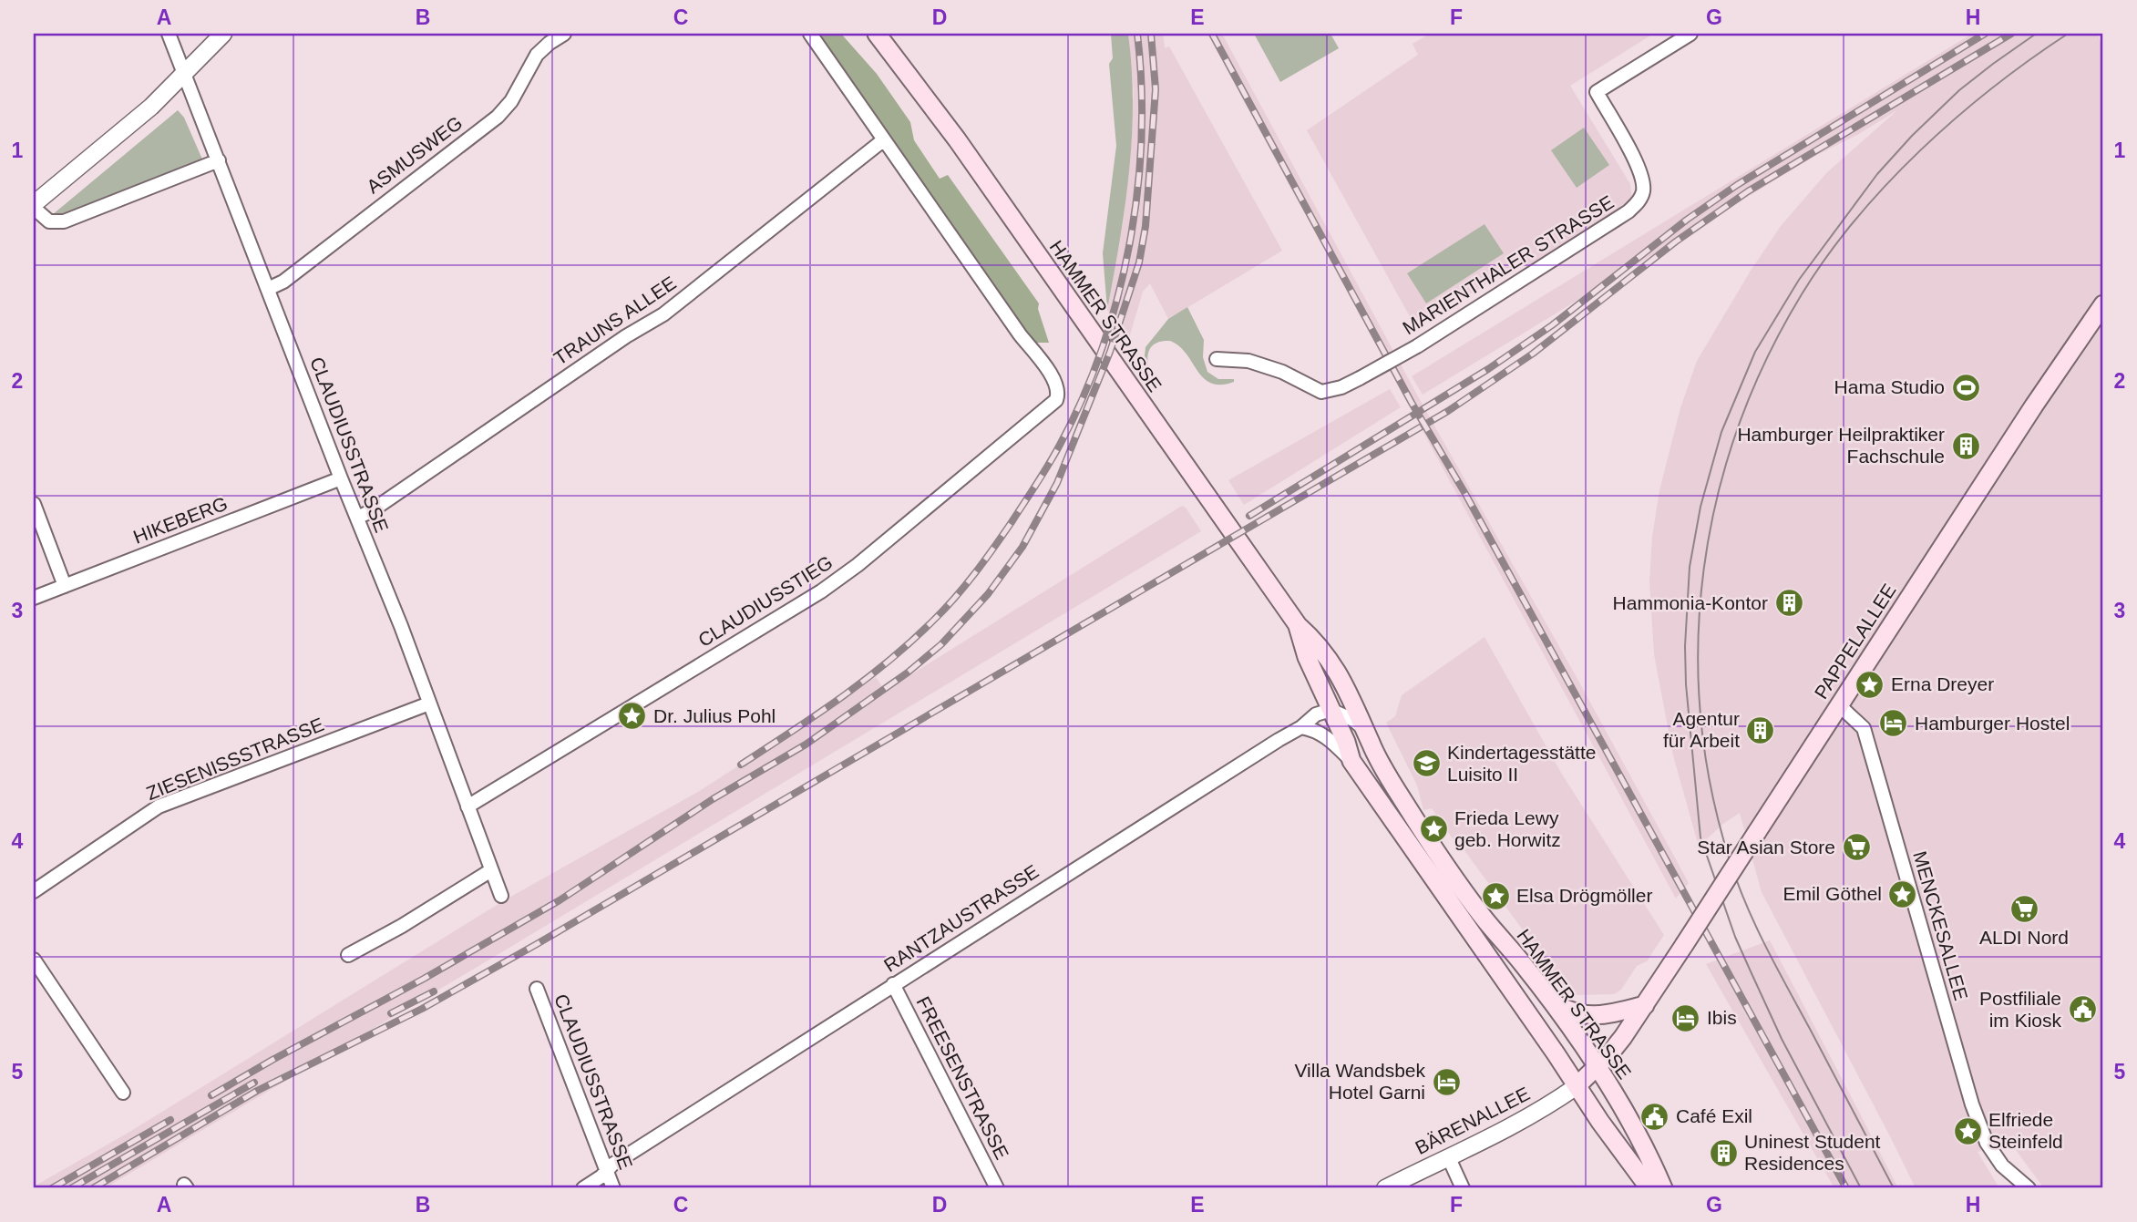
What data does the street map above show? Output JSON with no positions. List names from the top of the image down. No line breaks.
{"streets":{"main road":["HAMMER STRASSE","PAPPELALLEE"],"street":["ASMUSWEG","MARIENTHALER STRASSE","TRAUNS ALLEE","CLAUDIUSSTRASSE","HIKEBERG","CLAUDIUSSTIEG","ZIESENISSSTRASSE","RANTZAUSTRASSE","MENCKESALLEE","FREESENSTRASSE","BÄRENALLEE"]},"crossings":[["ASMUSWEG","CLAUDIUSSTRASSE"],["HAMMER STRASSE","PAPPELALLEE"],["HAMMER STRASSE","RANTZAUSTRASSE"],["HAMMER STRASSE","BÄRENALLEE"],["TRAUNS ALLEE","CLAUDIUSSTRASSE"],["TRAUNS ALLEE","CLAUDIUSSTIEG"],["CLAUDIUSSTRASSE","HIKEBERG"],["CLAUDIUSSTRASSE","CLAUDIUSSTIEG"],["CLAUDIUSSTRASSE","ZIESENISSSTRASSE"],["CLAUDIUSSTRASSE","RANTZAUSTRASSE"],["PAPPELALLEE","MENCKESALLEE"],["PAPPELALLEE","BÄRENALLEE"],["RANTZAUSTRASSE","FREESENSTRASSE"]],"places":{"sports":["Hama Studio"],"building":["Hamburger Heilpraktiker Fachschule","Hammonia-Kontor","Agentur für Arbeit","Uninest Student Residences"],"place":["Erna Dreyer","Dr. Julius Pohl","Frieda Lewy geb. Horwitz","Emil Göthel","Elsa Drögmöller","Elfriede Steinfeld"],"hotel":["Hamburger Hostel","Ibis","Villa Wandsbek Hotel Garni"],"school or university":["Kindertagesstätte Luisito II"],"supermarket":["Star Asian Store","ALDI Nord"],"public building":["Postfiliale im Kiosk","Café Exil"]},"grid":{"columns":["A","B","C","D","E","F","G","H"],"rows":["1","2","3","4","5"]}}
